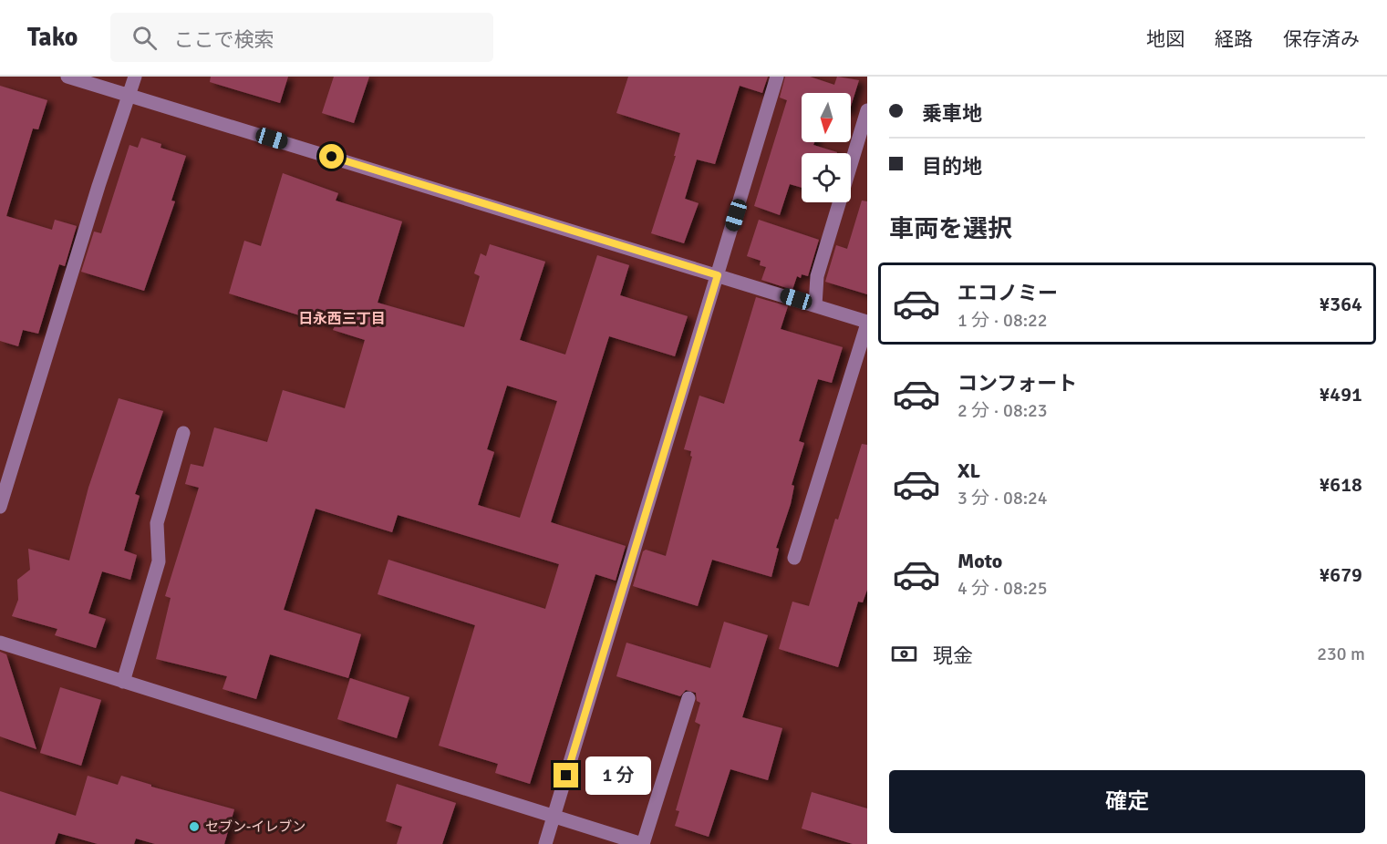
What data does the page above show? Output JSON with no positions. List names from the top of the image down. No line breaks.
{"districts":["日永西三丁目"],"places":["セブン-イレブン"],"north":"bottom","page":{"header":"Tako","search":"ここで検索","nav":["地図","経路","保存済み"],"banner":["乗車地","目的地"],"heading":"車両を選択","list":[{"name":"エコノミー","note":"1 分 · 08:22","value":"¥364"},{"name":"コンフォート","note":"2 分 · 08:23","value":"¥491"},{"name":"XL","note":"3 分 · 08:24","value":"¥618"},{"name":"Moto","note":"4 分 · 08:25","value":"¥679"}],"pay":["現金","230 m"],"bubble":"1 分","buttons":"確定"}}
